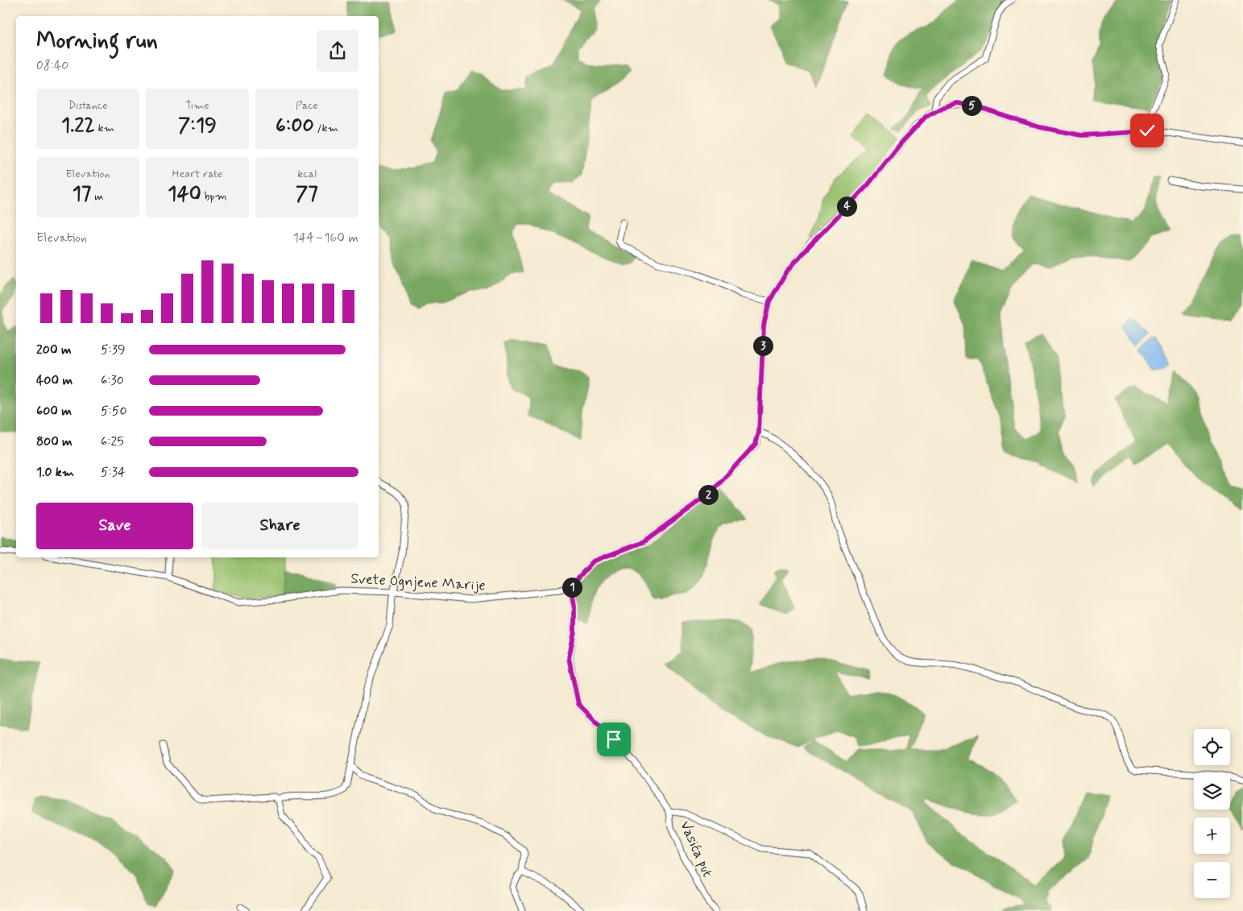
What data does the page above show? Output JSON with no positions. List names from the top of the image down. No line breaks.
{"streets":{"street":["Svete Ognjene Marije","Vasića put"]},"crossings":[["Svete Ognjene Marije","Vasića put"]],"page":{"heading":["Morning run","08:40"],"stats":[["Distance","1.22 km"],["Time","7:19"],["Pace","6:00 /km"],["Elevation","17 m"],["Heart rate","140 bpm"],["kcal","77"]],"pins":["5","4","3","2","1"],"chart":["Elevation","144–160 m"],"list":[{"name":"200 m","note":"5:39"},{"name":"400 m","note":"6:30"},{"name":"600 m","note":"5:50"},{"name":"800 m","note":"6:25"},{"name":"1.0 km","note":"5:34"}],"buttons":["Save","Share"],"map_buttons":["+","−"]}}
